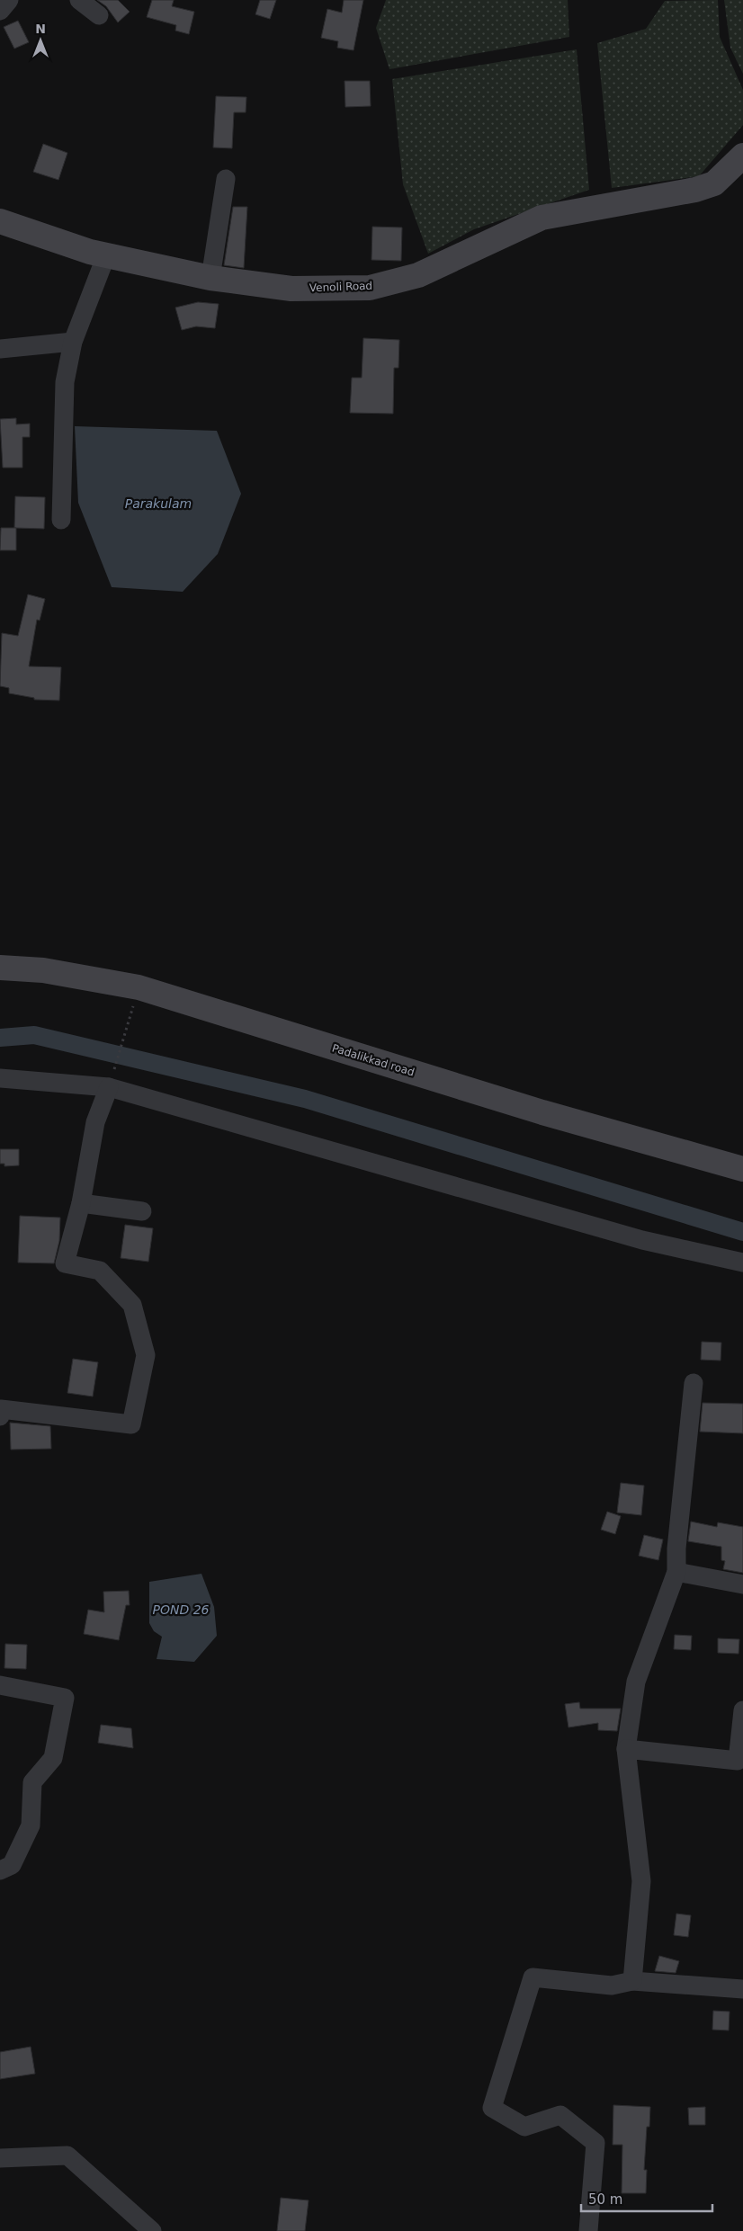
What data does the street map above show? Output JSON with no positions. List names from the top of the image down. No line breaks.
{"streets":{"street":["Venoli Road","Padalikkad road"]},"water":["Parakulam","POND 26"],"scale_bar":"50 m","north":"top"}
